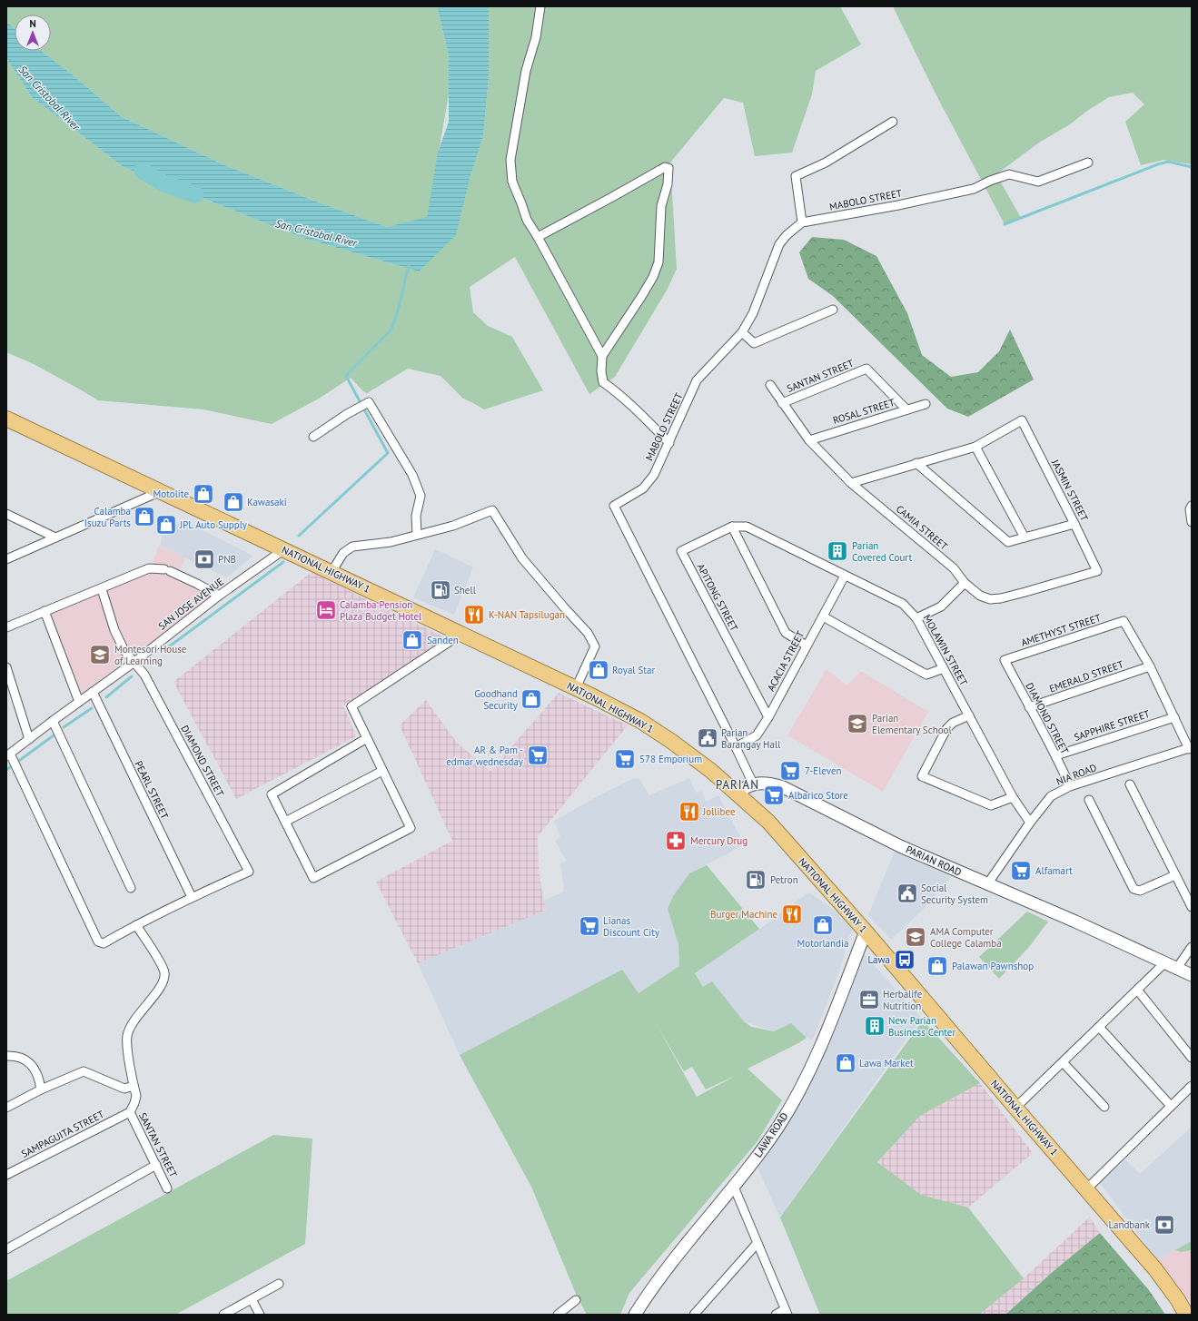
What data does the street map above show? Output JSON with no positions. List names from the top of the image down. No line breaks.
{"streets":{"highway":["NATIONAL HIGHWAY 1"],"main road":["PARIAN ROAD","LAWA ROAD"],"street":["MABOLO STREET","SANTAN STREET","ROSAL STREET","JASMIN STREET","CAMIA STREET","APITONG STREET","SAN JOSE AVENUE","AMETHYST STREET","MOLAWIN STREET","ACACIA STREET","EMERALD STREET","DIAMOND STREET","SAPPHIRE STREET","NIA ROAD","PEARL STREET","SAMPAGUITA STREET"]},"crossings":[["MABOLO STREET","ACACIA STREET"],["MABOLO STREET","PARIAN ROAD"],["SANTAN STREET","ROSAL STREET"],["SANTAN STREET","CAMIA STREET"],["SANTAN STREET","SAMPAGUITA STREET"],["ROSAL STREET","CAMIA STREET"],["JASMIN STREET","CAMIA STREET"],["NATIONAL HIGHWAY 1","SAN JOSE AVENUE"],["NATIONAL HIGHWAY 1","LAWA ROAD"],["APITONG STREET","MOLAWIN STREET"],["APITONG STREET","ACACIA STREET"],["SAN JOSE AVENUE","DIAMOND STREET"],["SAN JOSE AVENUE","PEARL STREET"],["AMETHYST STREET","EMERALD STREET"],["AMETHYST STREET","DIAMOND STREET"],["MOLAWIN STREET","ACACIA STREET"],["MOLAWIN STREET","NIA ROAD"],["EMERALD STREET","DIAMOND STREET"],["DIAMOND STREET","SAPPHIRE STREET"],["DIAMOND STREET","NIA ROAD"],["DIAMOND STREET","PEARL STREET"],["NIA ROAD","PARIAN ROAD"]],"districts":["PARIAN"],"water":["San Cristobal River"],"places":{"shop":["Motolite","Kawasaki","Calamba Isuzu Parts","JPL Auto Supply","Sanden","Royal Star","Goodhand Security","Motorlandia","Palawan Pawnshop","Lawa Market"],"building":["Parian Covered Court","New Parian Business Center"],"bank":["PNB","Landbank"],"fuel station":["Shell","Petron"],"hotel":["Calamba Pension Plaza Budget Hotel"],"restaurant":["K-NAN Tapsilugan","Jollibee","Burger Machine"],"school or university":["Montesori House of Learning","Parian Elementary School","AMA Computer College Calamba"],"public building":["Parian Barangay Hall","Social Security System"],"supermarket":["AR & Pam - edmar wednesday","578 Emporium","7-Eleven","Albarico Store","Alfamart","Lianas Discount City"],"pharmacy":["Mercury Drug"],"bus stop":["Lawa"],"office":["Herbalife Nutrition"]},"north":"top"}
